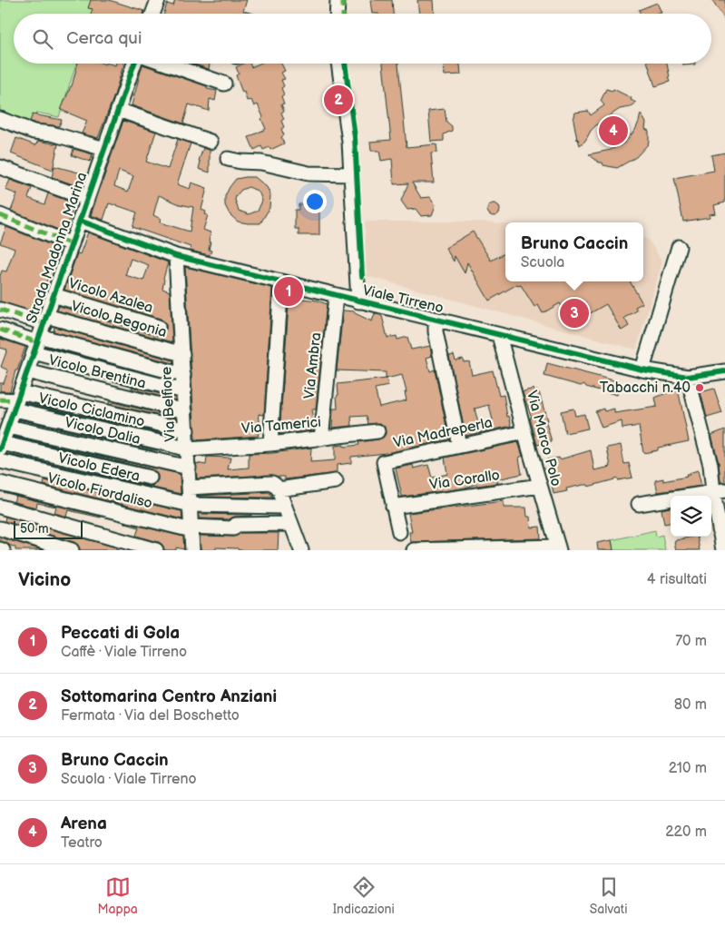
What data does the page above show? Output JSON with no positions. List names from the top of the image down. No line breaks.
{"streets":{"street":["Strada Madonna Marina","Vicolo Azalea","Viale Tirreno","Vicolo Begonia","Via Ambra","Vicolo Brentina","Via Belfiore","Vicolo Ciclamino","Via Tamerici","Vicolo Dalia","Via Madreperla","Via Marco Polo","Vicolo Edera","Via Corallo","Vicolo Fiordaliso"]},"crossings":[["Strada Madonna Marina","Vicolo Azalea"],["Strada Madonna Marina","Viale Tirreno"],["Strada Madonna Marina","Vicolo Begonia"],["Strada Madonna Marina","Vicolo Brentina"],["Strada Madonna Marina","Vicolo Ciclamino"],["Strada Madonna Marina","Vicolo Dalia"],["Viale Tirreno","Via Ambra"],["Viale Tirreno","Via Belfiore"],["Viale Tirreno","Via Marco Polo"],["Vicolo Begonia","Via Belfiore"],["Via Ambra","Via Tamerici"],["Vicolo Brentina","Via Belfiore"],["Via Belfiore","Vicolo Ciclamino"],["Via Belfiore","Via Tamerici"],["Via Belfiore","Vicolo Dalia"],["Via Belfiore","Vicolo Edera"],["Via Belfiore","Vicolo Fiordaliso"],["Vicolo Ciclamino","Via Tamerici"],["Vicolo Ciclamino","Vicolo Dalia"],["Via Madreperla","Via Marco Polo"],["Via Madreperla","Via Corallo"],["Via Marco Polo","Via Corallo"]],"places":["Tabacchi n.40"],"scale_bar":"50 m","page":{"search":"Cerca qui","pins":["2","4","1","3"],"popup":["Bruno Caccin","Scuola"],"scale":"50 m","heading":["Vicino","4 risultati"],"list":[{"mark":"1","name":"Peccati di Gola","note":"Caffè · Viale Tirreno","value":"70 m"},{"mark":"2","name":"Sottomarina Centro Anziani","note":"Fermata · Via del Boschetto","value":"80 m"},{"mark":"3","name":"Bruno Caccin","note":"Scuola · Viale Tirreno","value":"210 m"},{"mark":"4","name":"Arena","note":"Teatro","value":"220 m"}],"nav":["Mappa","Indicazioni","Salvati"]}}
